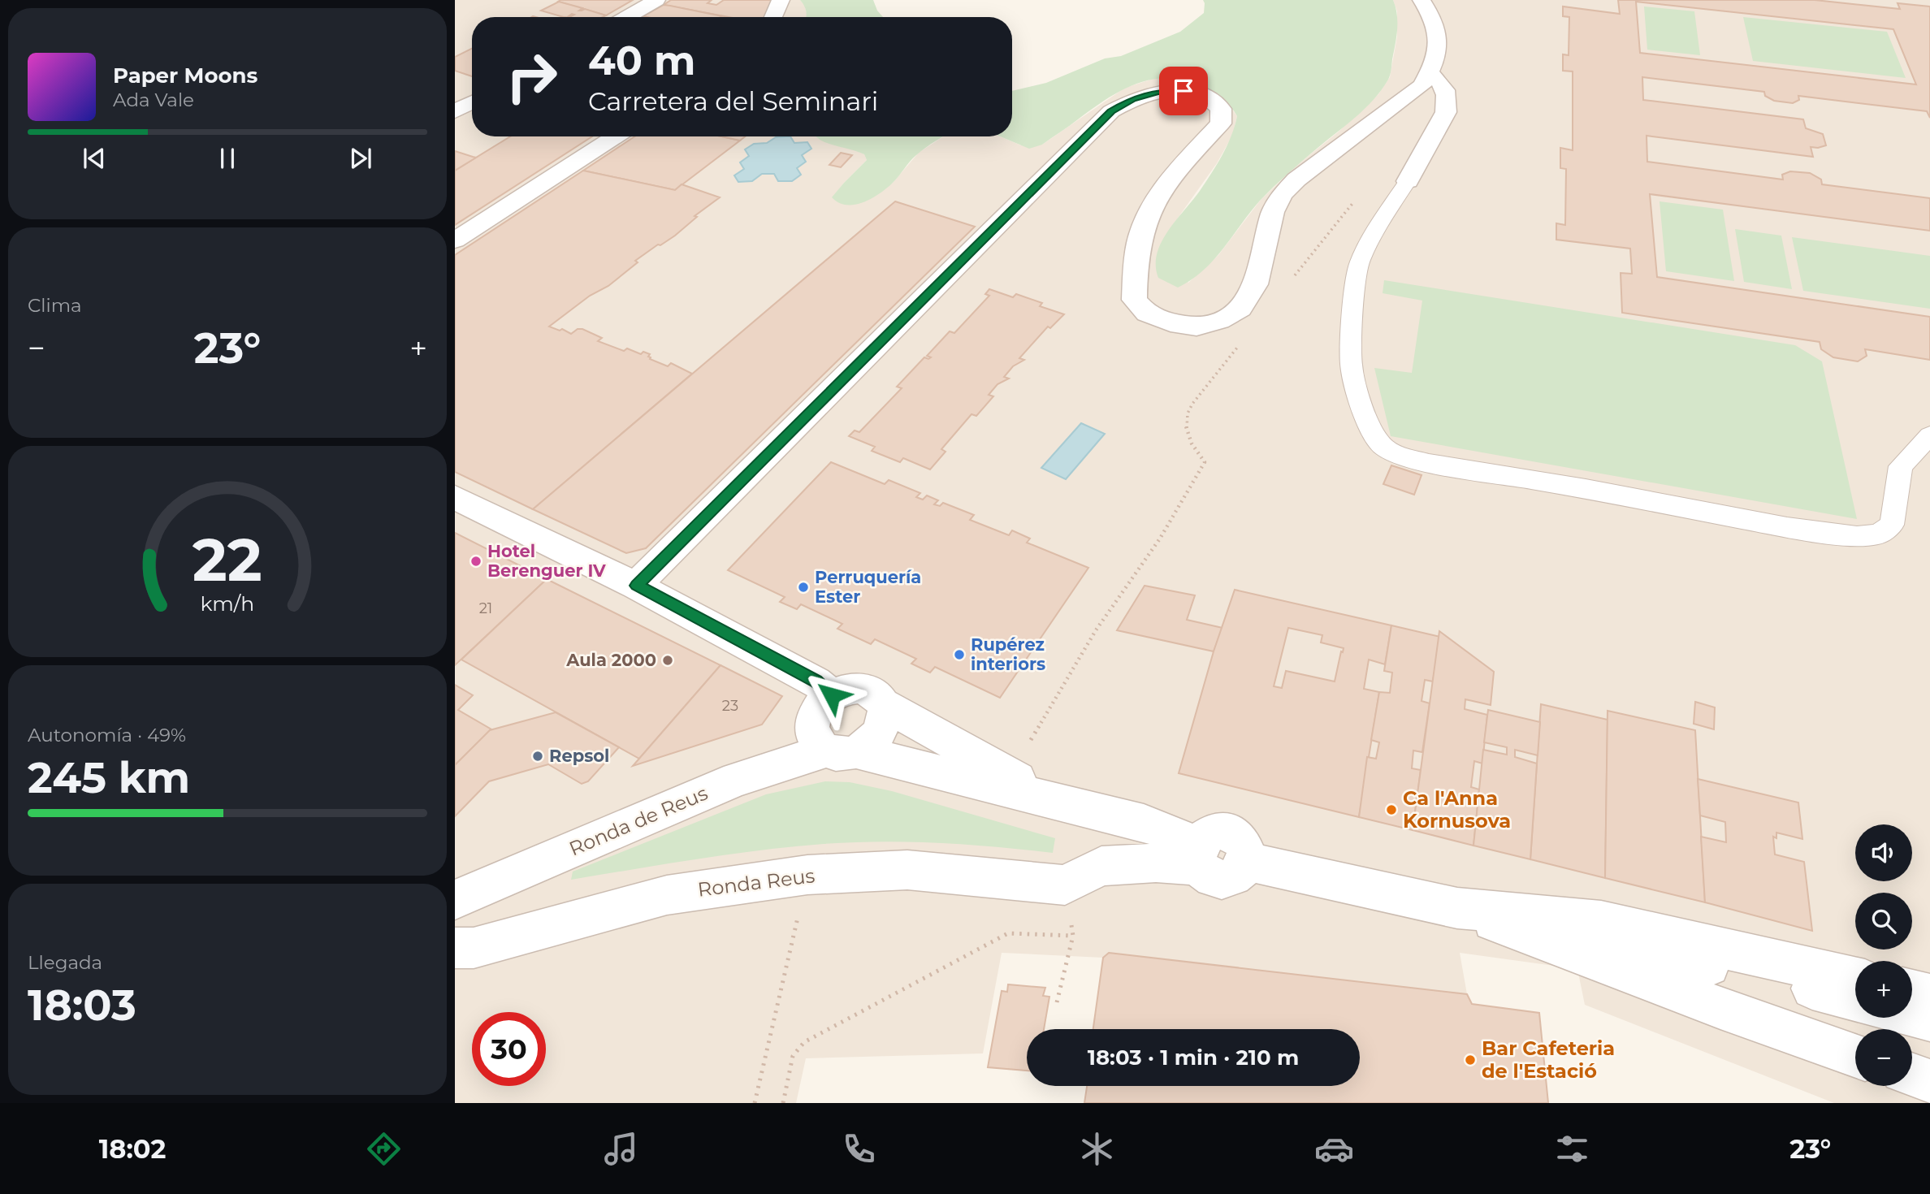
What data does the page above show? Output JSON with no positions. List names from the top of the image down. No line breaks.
{"streets":{"street":["Ronda de Reus","Ronda Reus"]},"places":["Hotel Berenguer IV","Perruquería Ester","Rupérez interiors","Aula 2000","Repsol","Ca l'Anna Kornusova","Bar Cafeteria de l'Estació"],"house_numbers":["21","23"],"page":{"turn":["40 m","Carretera del Seminari"],"song":["Paper Moons","Ada Vale"],"tile":["Clima",["Autonomía · 49%","245 km"],["Llegada","18:03"]],"heat":["−","23°","+"],"map_buttons":["+","−"],"limit":"30","trip":"18:03 · 1 min · 210 m","tabs":["18:02","23°"],"gauge":["22","km/h"]}}
